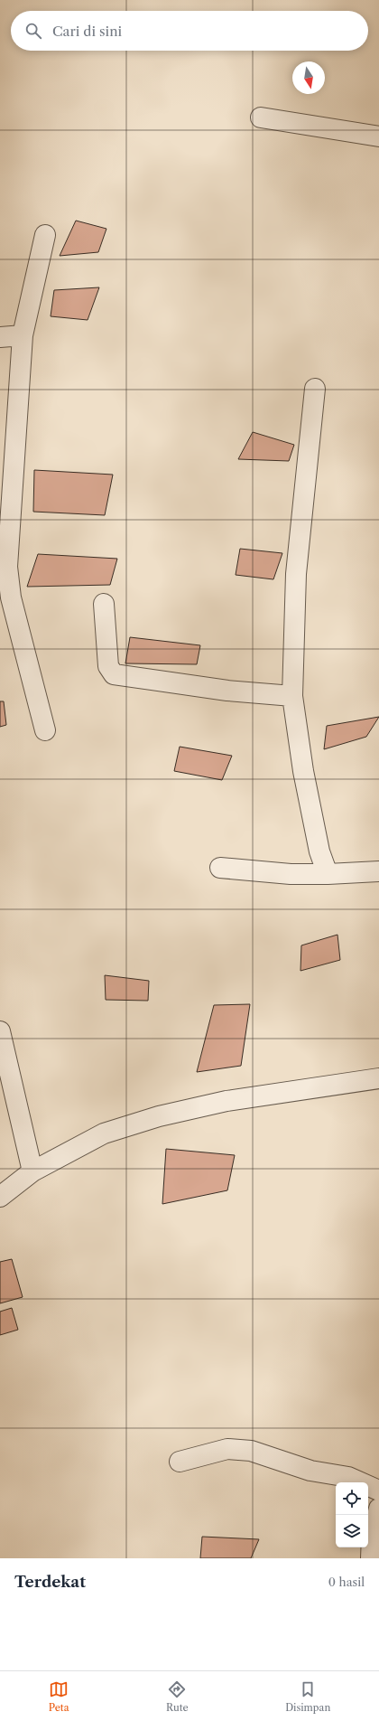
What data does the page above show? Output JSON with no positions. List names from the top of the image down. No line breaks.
{"north":"bottom","page":{"search":"Cari di sini","heading":["Terdekat","0 hasil"],"nav":["Peta","Rute","Disimpan"]}}
